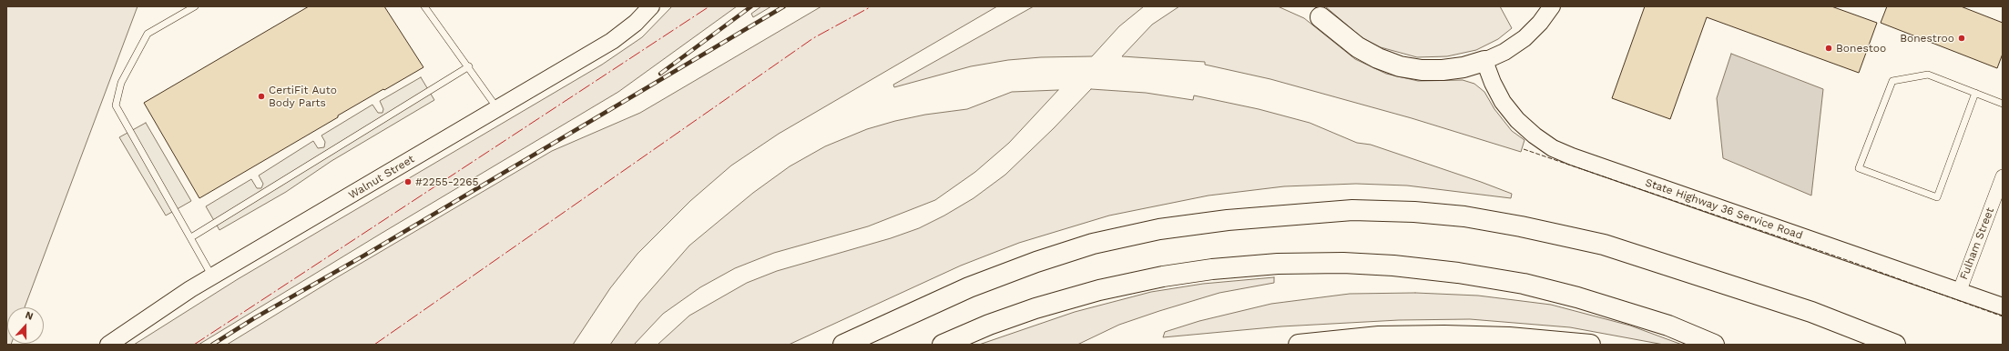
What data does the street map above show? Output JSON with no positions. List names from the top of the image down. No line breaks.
{"streets":{"street":["Walnut Street","State Highway 36 Service Road","Fulham Street"]},"crossings":[["State Highway 36 Service Road","Fulham Street"]],"places":["Bonestroo","Bonestoo","CertiFit Auto Body Parts","#2255-2265"],"north":"top"}
